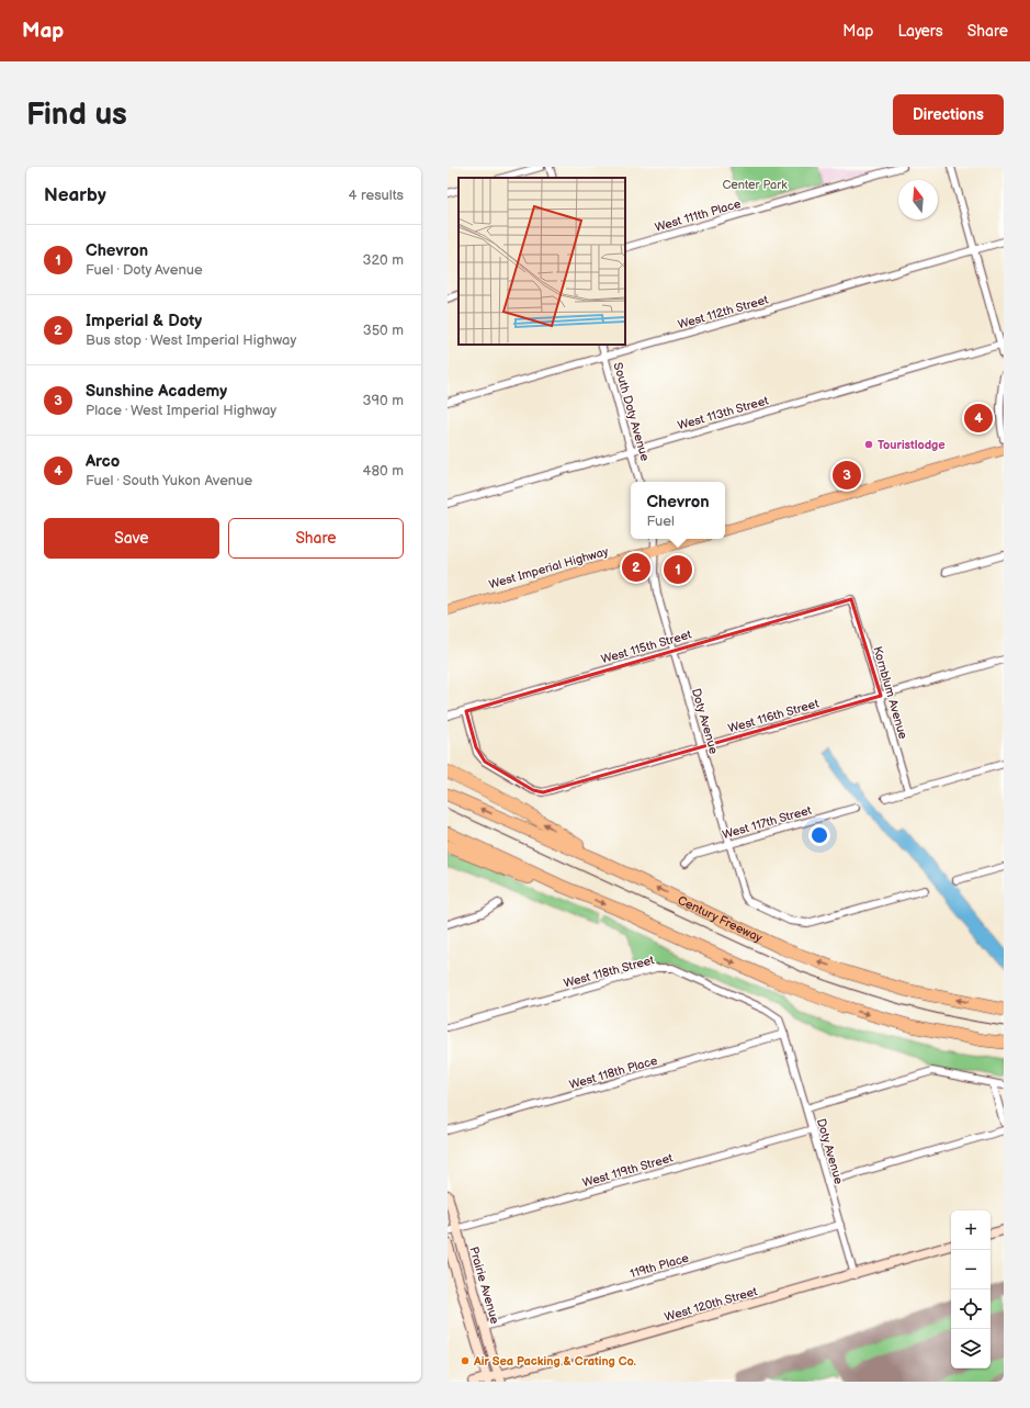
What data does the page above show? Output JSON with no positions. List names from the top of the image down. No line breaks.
{"streets":{"highway":["Century Freeway"],"main road":["West Imperial Highway","Prairie Avenue","West 120th Street"],"street":["West 111th Place","West 112th Street","South Doty Avenue","West 113th Street","West 115th Street","Kornblum Avenue","West 116th Street","Doty Avenue","West 117th Street","West 118th Street","West 118th Place","West 119th Street","119th Place"]},"crossings":[["West 112th Street","South Doty Avenue"],["South Doty Avenue","West 113th Street"],["West Imperial Highway","Doty Avenue"],["West 115th Street","Kornblum Avenue"],["West 115th Street","West 116th Street"],["West 115th Street","Doty Avenue"],["Kornblum Avenue","West 116th Street"],["West 116th Street","Doty Avenue"],["Doty Avenue","West 117th Street"],["Doty Avenue","West 118th Street"],["Doty Avenue","West 118th Place"],["Doty Avenue","West 119th Street"],["Doty Avenue","119th Place"],["Doty Avenue","West 120th Street"],["West 118th Street","West 118th Place"],["West 119th Street","Prairie Avenue"],["119th Place","Prairie Avenue"],["Prairie Avenue","West 120th Street"]],"parks":["Center Park"],"places":["Touristlodge","Air Sea Packing & Crating Co."],"north":"top","page":{"header":"Map","nav":["Map","Layers","Share"],"buttons":["Directions",["Save","Share"]],"title":"Find us","heading":["Nearby","4 results"],"list":[{"mark":"1","name":"Chevron","note":"Fuel · Doty Avenue","value":"320 m"},{"mark":"2","name":"Imperial & Doty","note":"Bus stop · West Imperial Highway","value":"350 m"},{"mark":"3","name":"Sunshine Academy","note":"Place · West Imperial Highway","value":"390 m"},{"mark":"4","name":"Arco","note":"Fuel · South Yukon Avenue","value":"480 m"}],"pins":["4","3","2","1"],"popup":["Chevron","Fuel"],"map_buttons":["+","−"]}}
